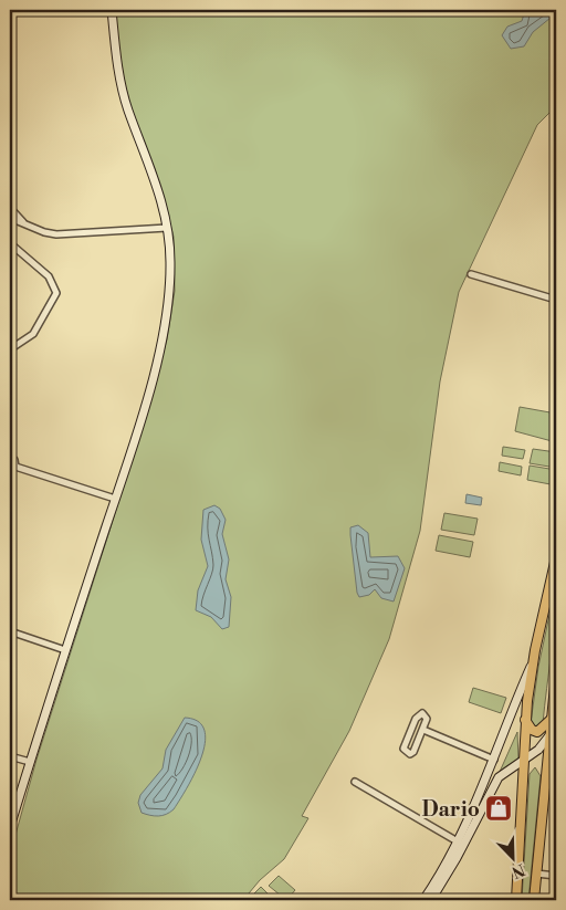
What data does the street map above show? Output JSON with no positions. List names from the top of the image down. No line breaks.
{"places":{"shop":["Dario"]},"north":"bottom right"}
